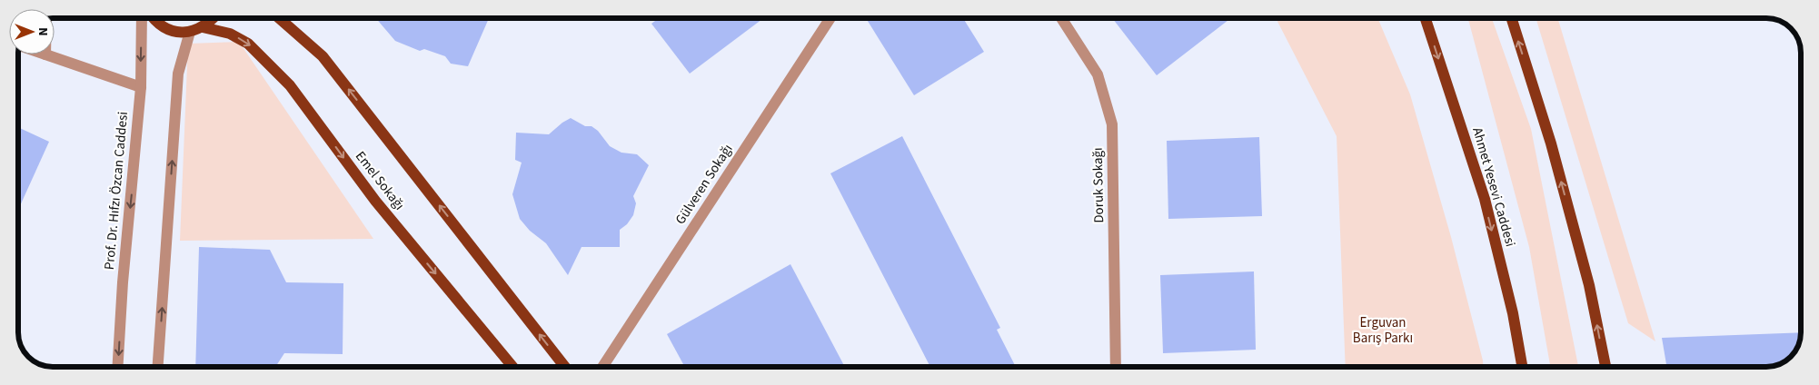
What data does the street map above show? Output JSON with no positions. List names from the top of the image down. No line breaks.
{"streets":{"main road":["Emel Sokağı","Ahmet Yesevi Caddesi"],"street":["Gülveren Sokağı","Doruk Sokağı","Prof. Dr. Hıfzı Özcan Caddesi"]},"parks":["Erguvan Barış Parkı"],"north":"right"}
